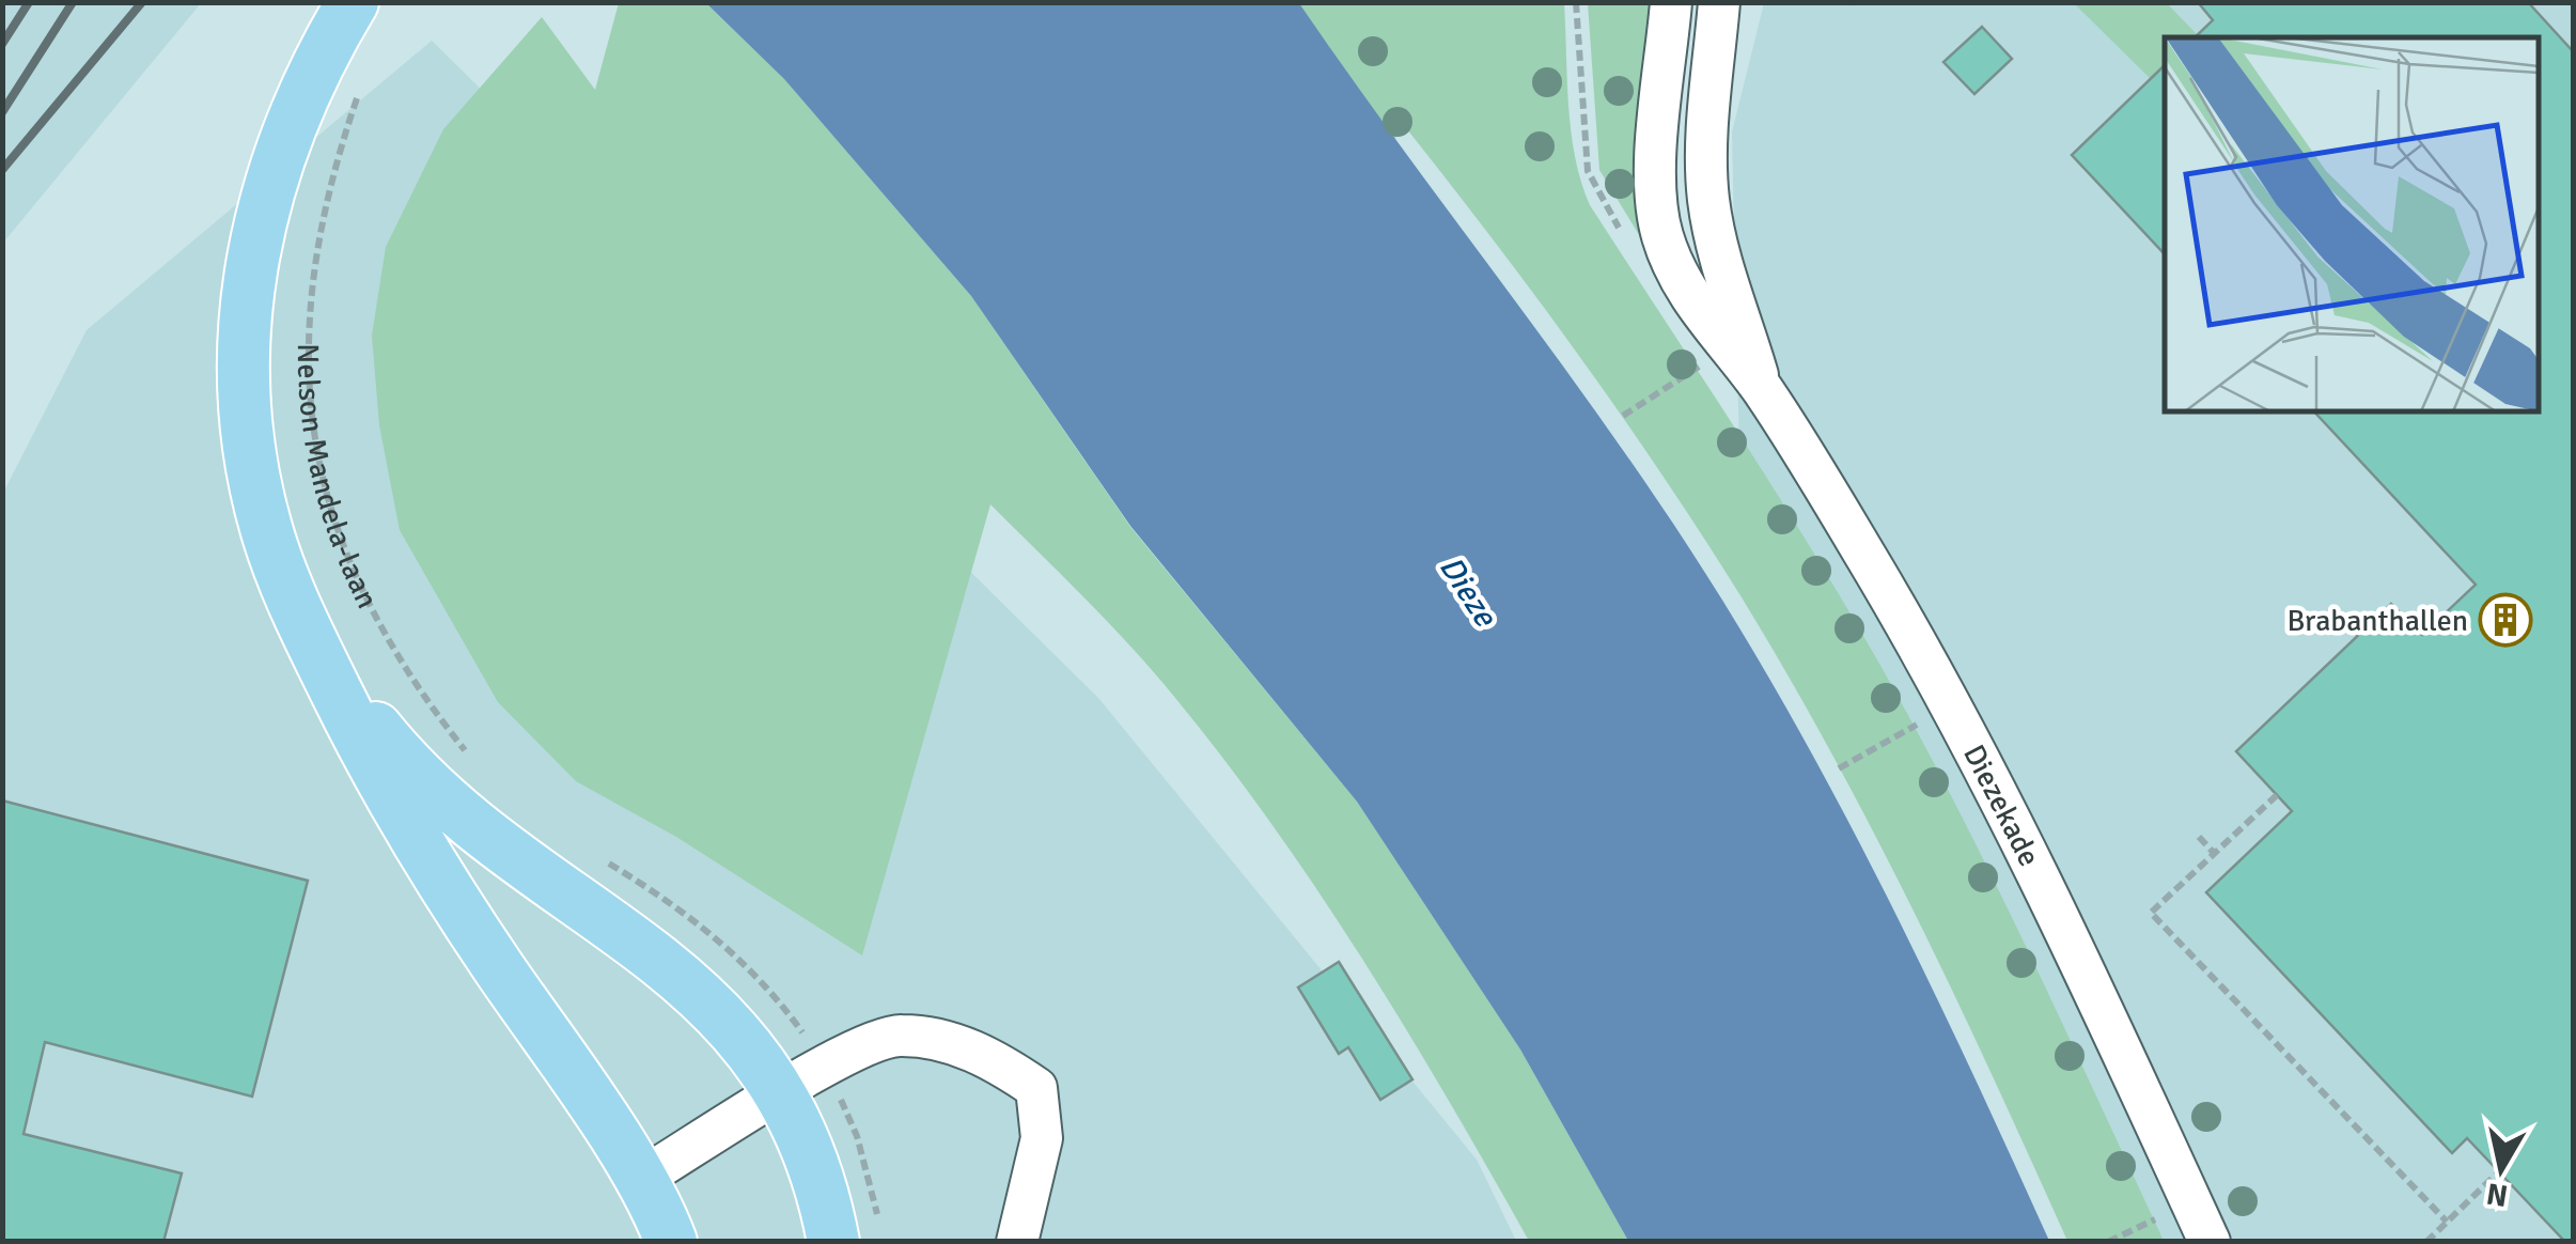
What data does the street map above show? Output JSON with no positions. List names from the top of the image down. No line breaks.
{"streets":{"street":["Diezekade"],"path":["Nelson Mandela-laan"]},"water":["Dieze"],"places":{"building":["Brabanthallen"]},"north":"bottom"}
